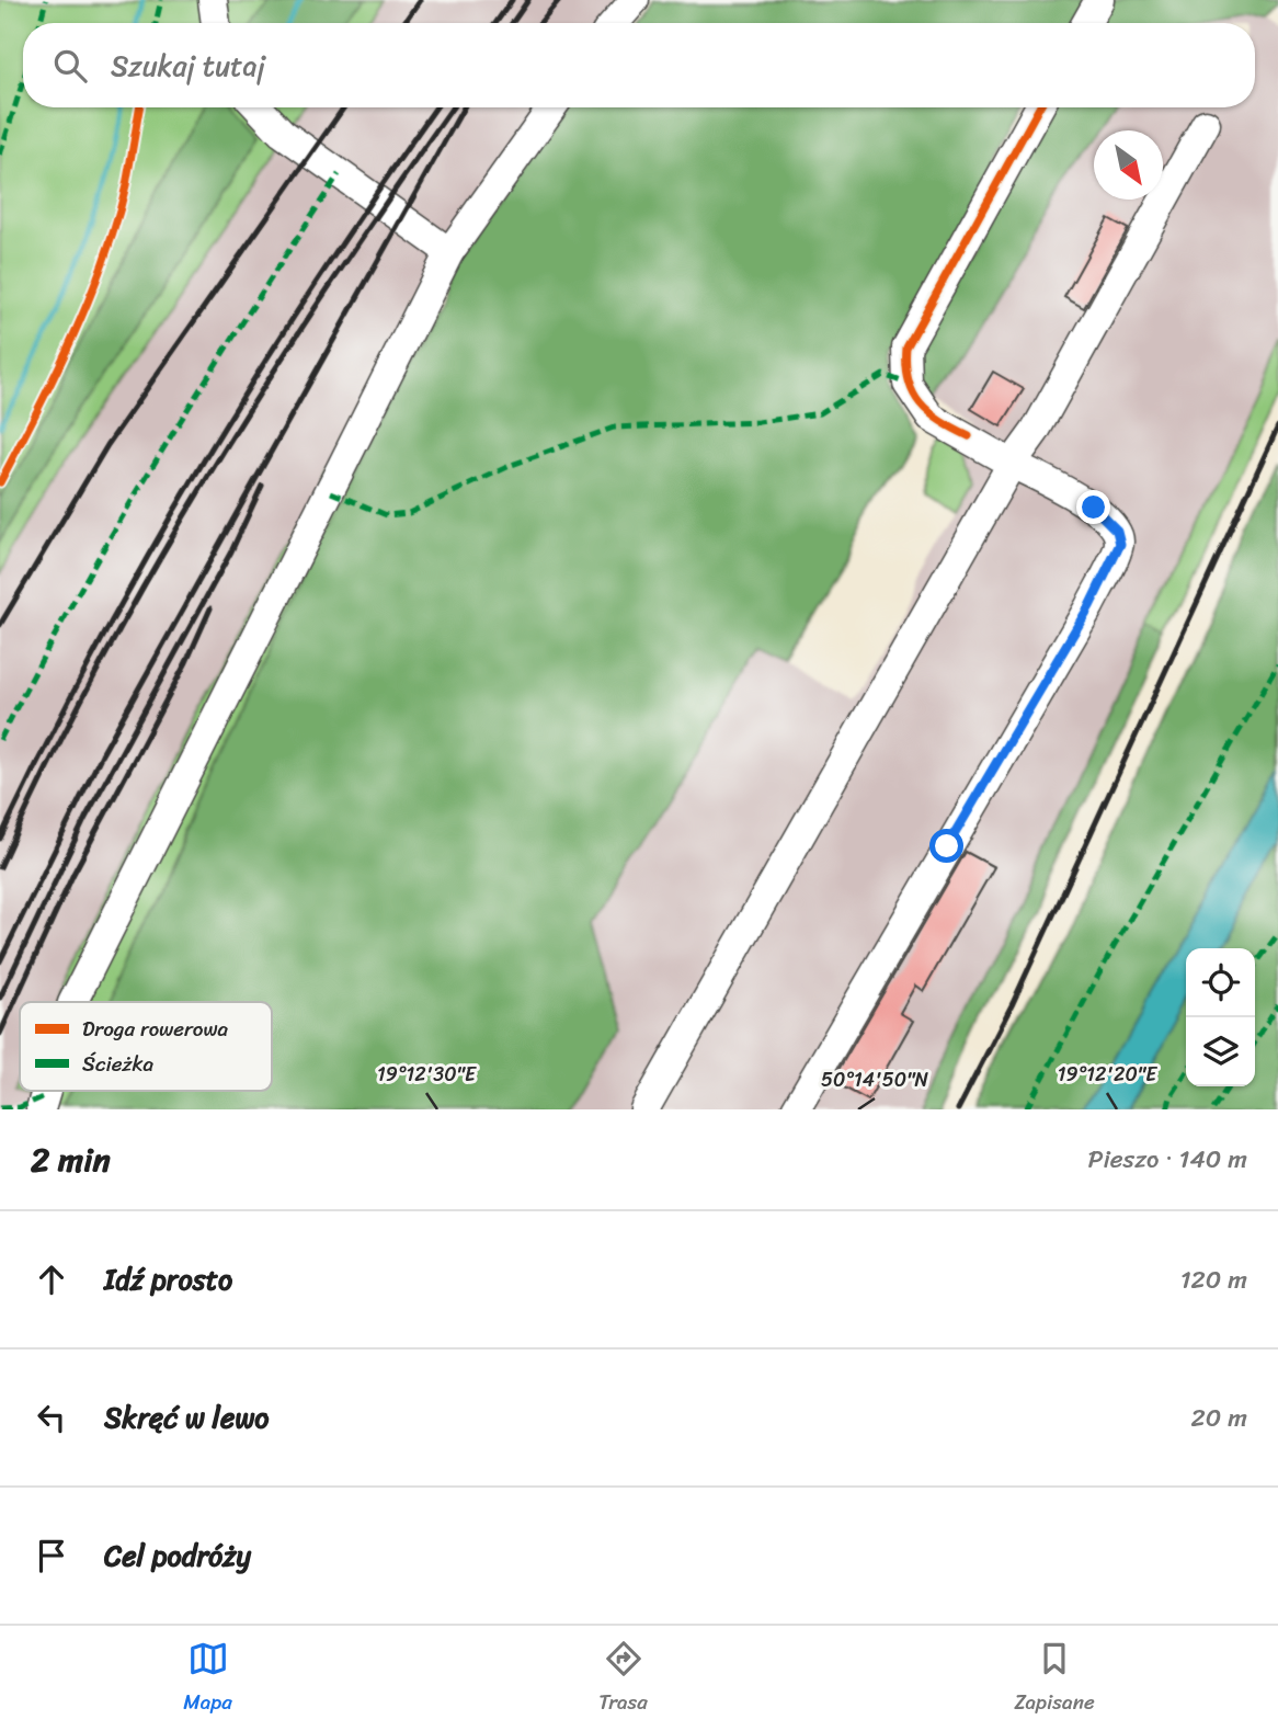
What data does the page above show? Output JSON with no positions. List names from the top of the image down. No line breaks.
{"legend":["Droga rowerowa","Ścieżka"],"north":"bottom right","page":{"search":"Szukaj tutaj","heading":["2 min","Pieszo · 140 m"],"list":[["Idź prosto","120 m"],["Skręć w lewo","20 m"],"Cel podróży"],"nav":["Mapa","Trasa","Zapisane"]},"coordinates":["19°12'30\"E","19°12'20\"E","50°14'50\"N"]}
